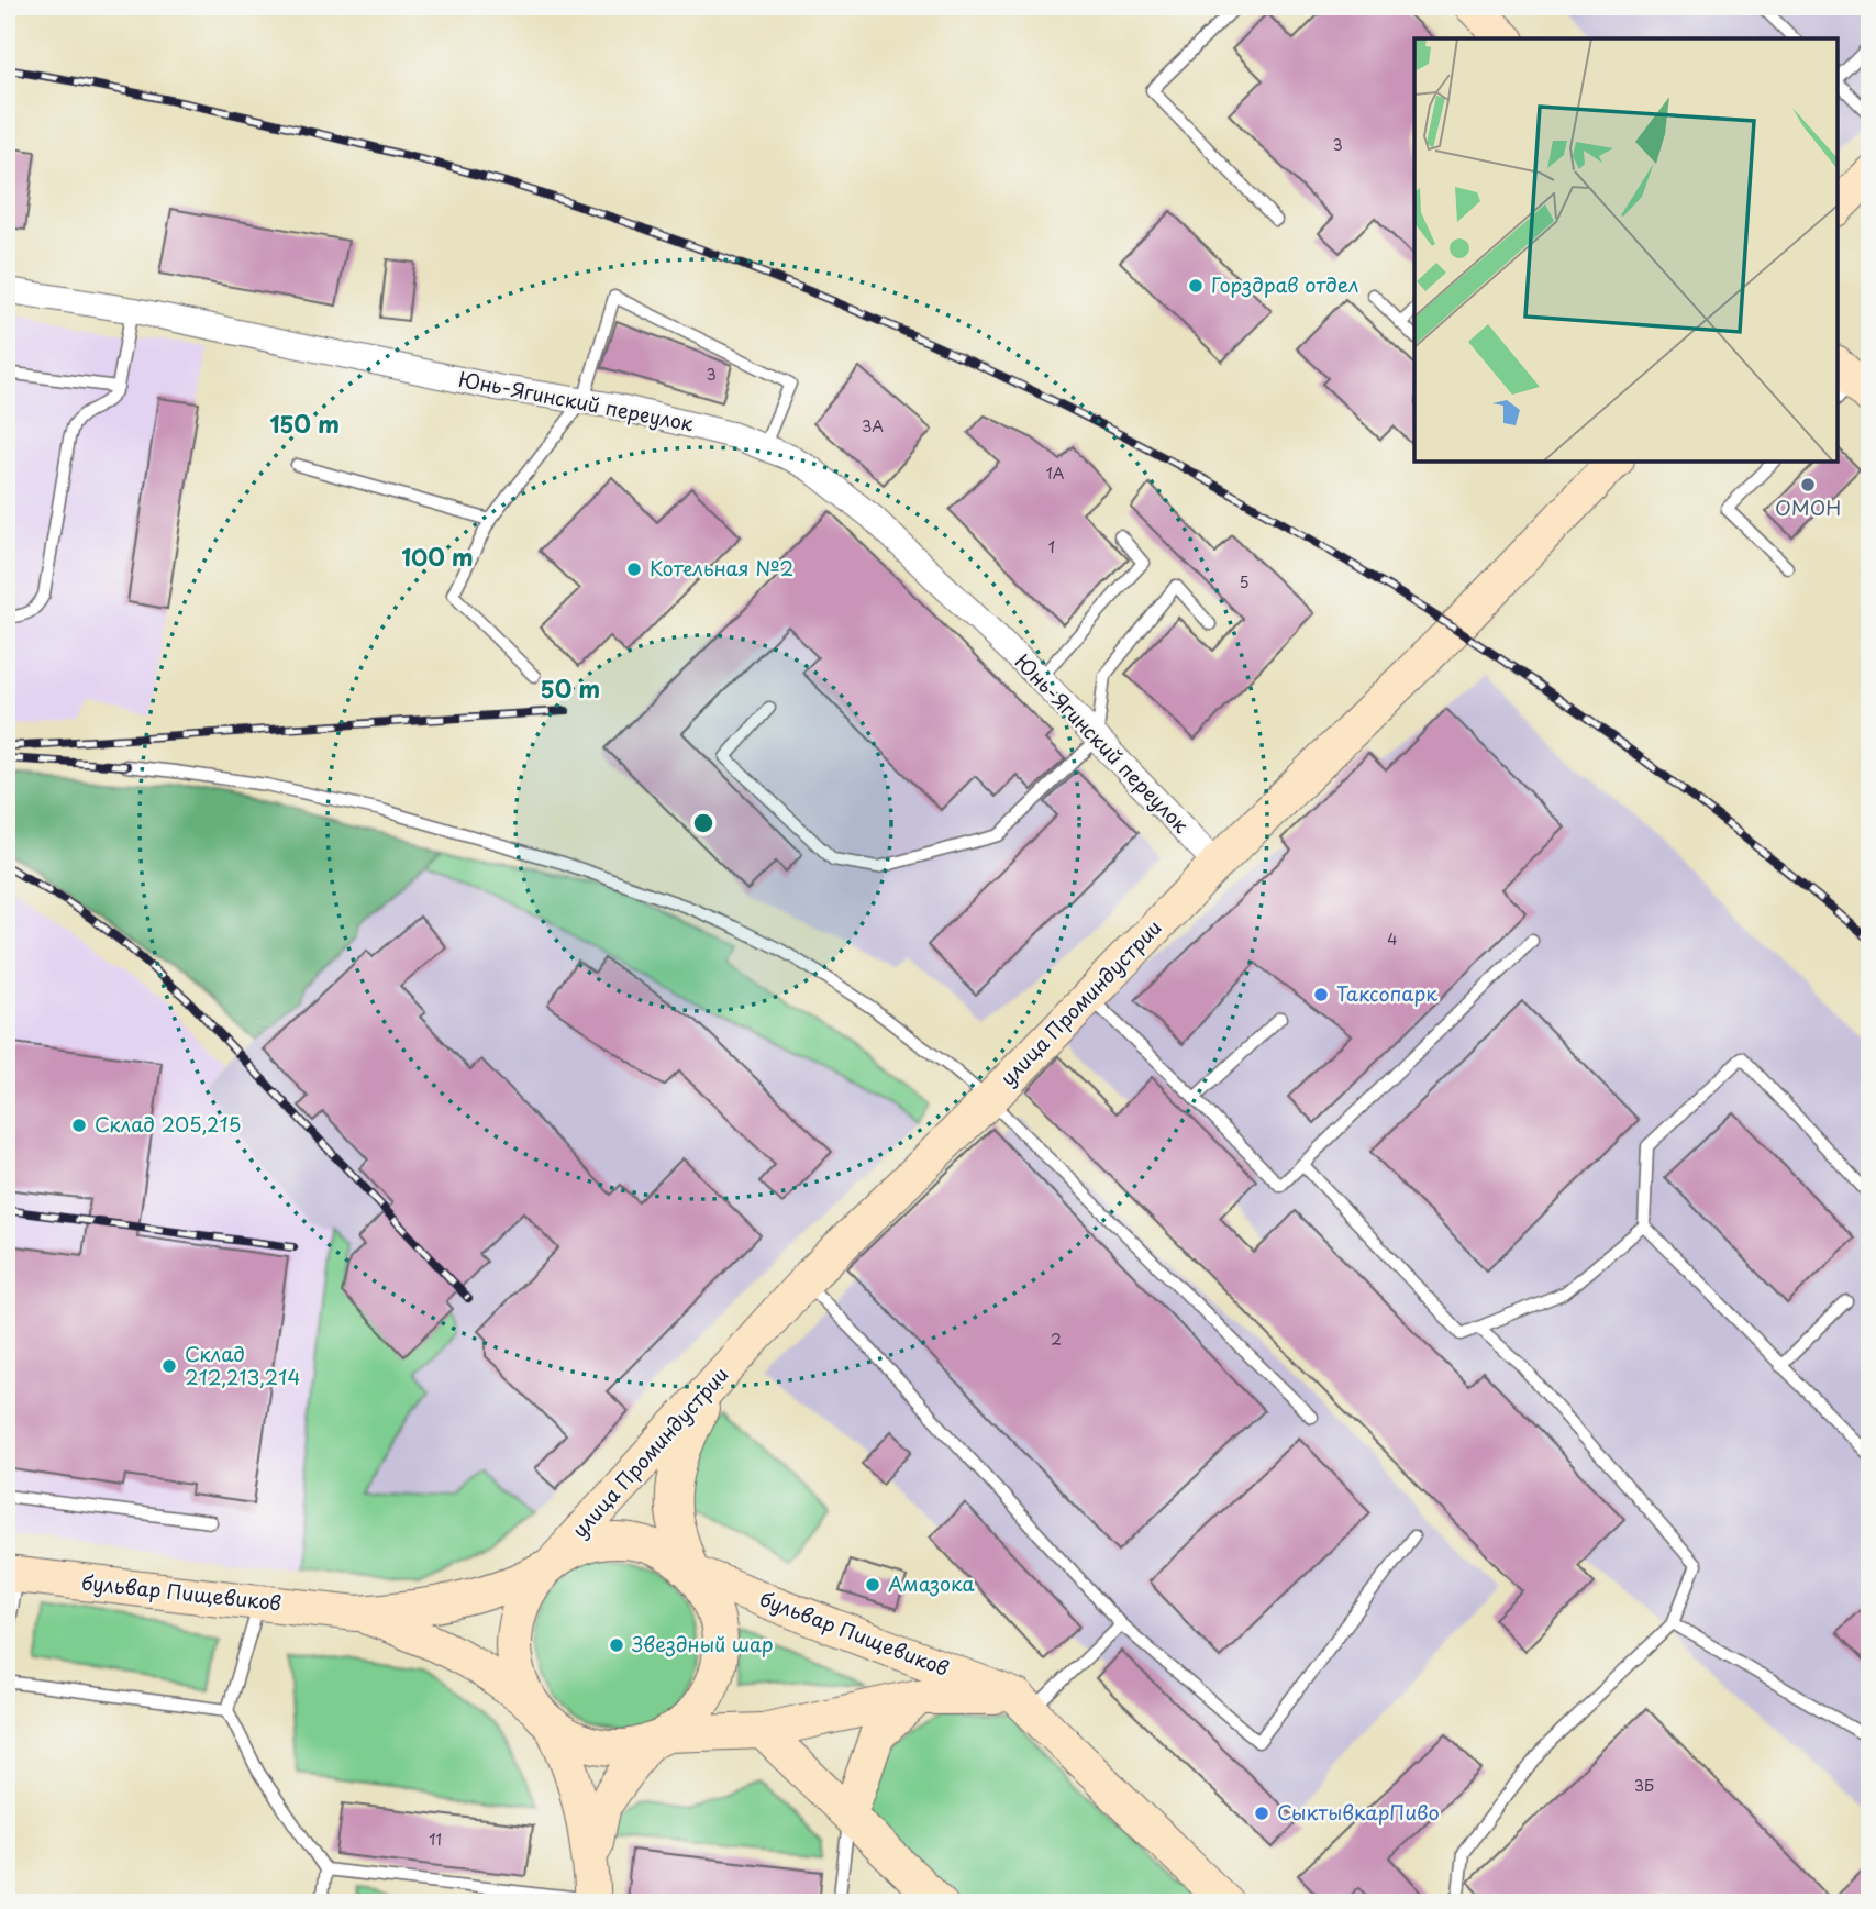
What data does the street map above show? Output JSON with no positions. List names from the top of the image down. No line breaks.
{"streets":{"main road":["улица Проминдустрии","бульвар Пищевиков"],"street":["Юнь-Ягинский переулок"]},"crossings":[["Юнь-Ягинский переулок","улица Проминдустрии"],["улица Проминдустрии","бульвар Пищевиков"]],"places":["Горздрав отдел","ОМОН","Котельная №2","Таксопарк","Склад 205,215","Склад 212,213,214","Амазока","Звездный шар","СыктывкарПиво"],"house_numbers":["3","3","3А","1А","1","5","4","2","3Б","11"],"rings":["150 m","100 m","50 m"]}
